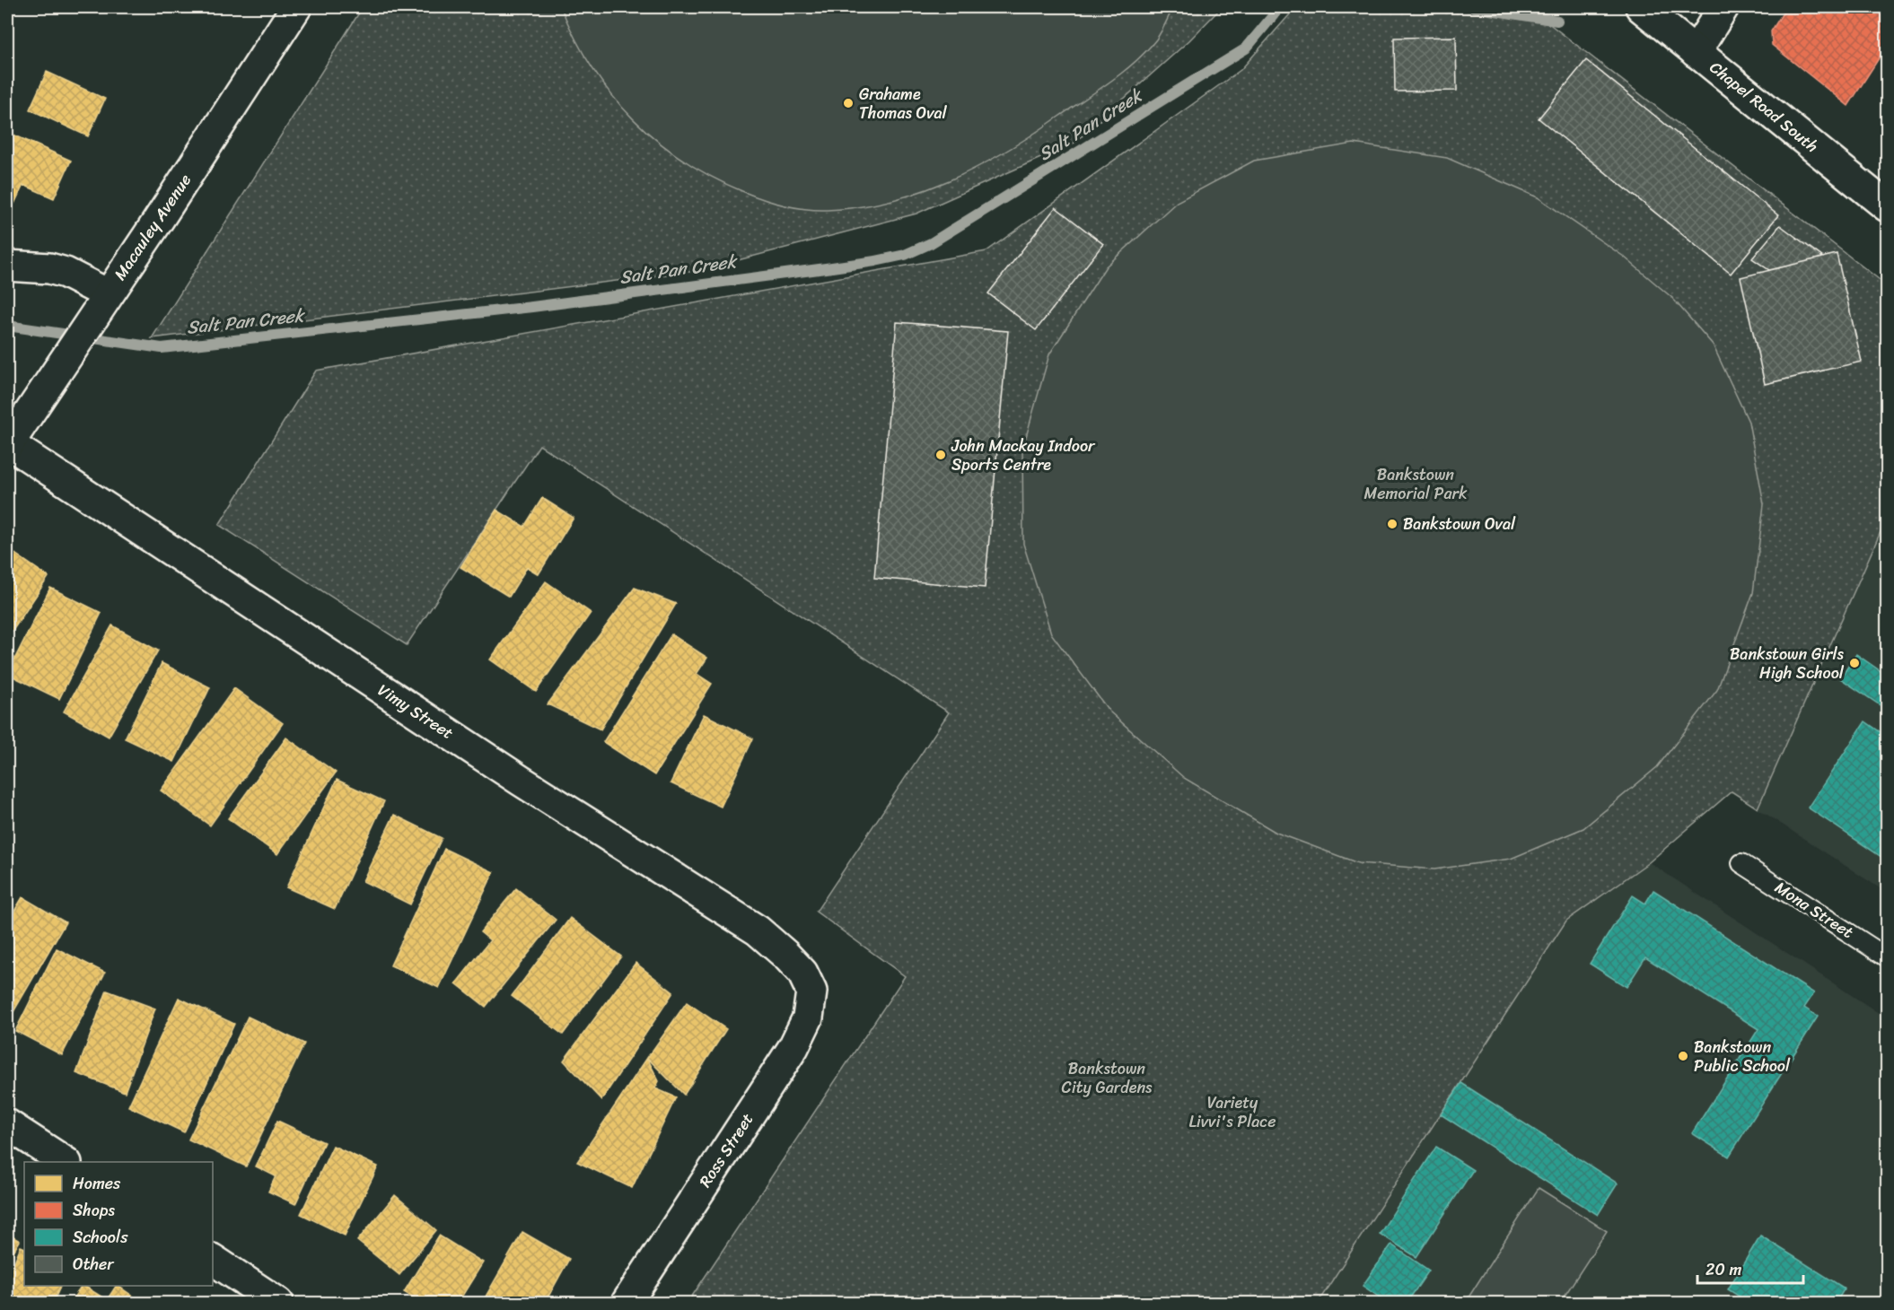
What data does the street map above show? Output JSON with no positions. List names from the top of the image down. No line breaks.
{"streets":{"street":["Chapel Road South","Macauley Avenue","Vimy Street","Ross Street"],"lane":["Mona Street"]},"crossings":[["Macauley Avenue","Vimy Street"],["Vimy Street","Ross Street"]],"water":["Salt Pan Creek"],"parks":["Bankstown Memorial Park","Bankstown City Gardens","Variety Livvi's Place"],"places":["Grahame Thomas Oval","John Mackay Indoor Sports Centre","Bankstown Oval","Bankstown Girls High School","Bankstown Public School"],"legend":["Homes","Shops","Schools","Other"],"scale_bar":"20 m"}
